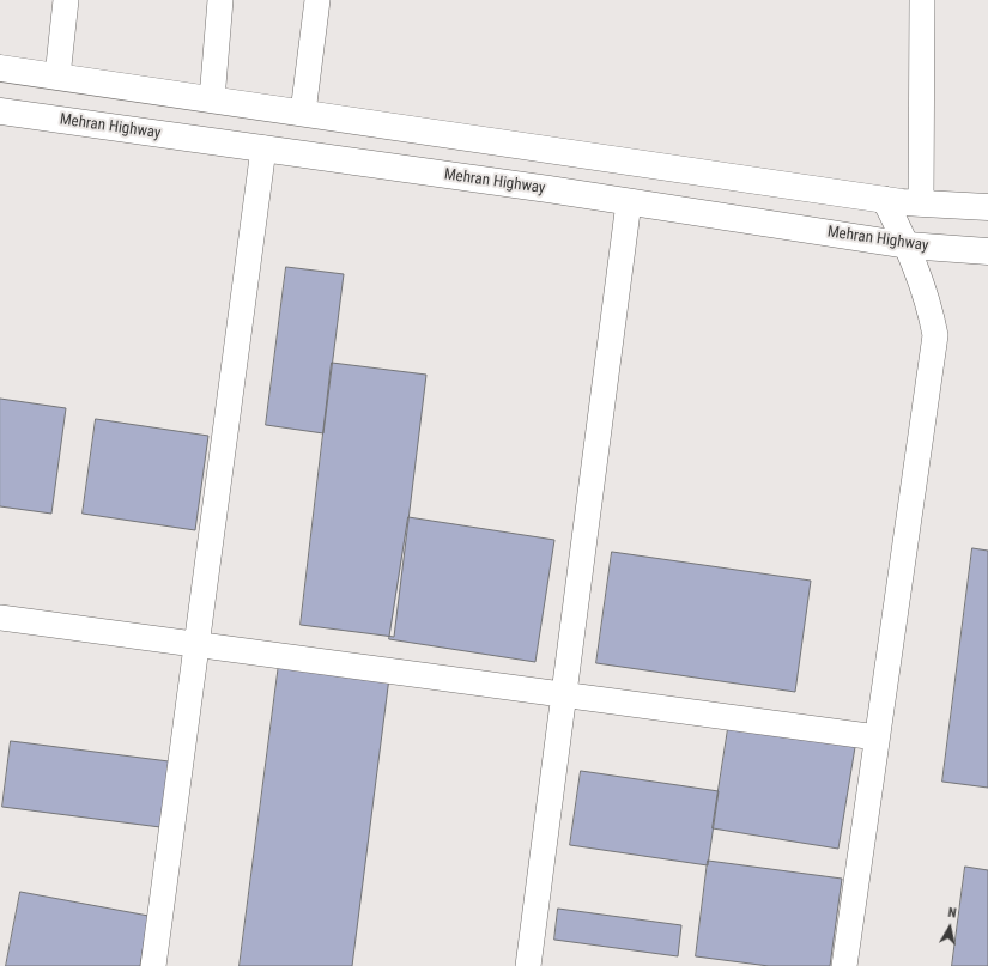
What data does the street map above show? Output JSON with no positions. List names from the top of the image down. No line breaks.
{"streets":{"main road":["Mehran Highway"]},"north":"top"}
